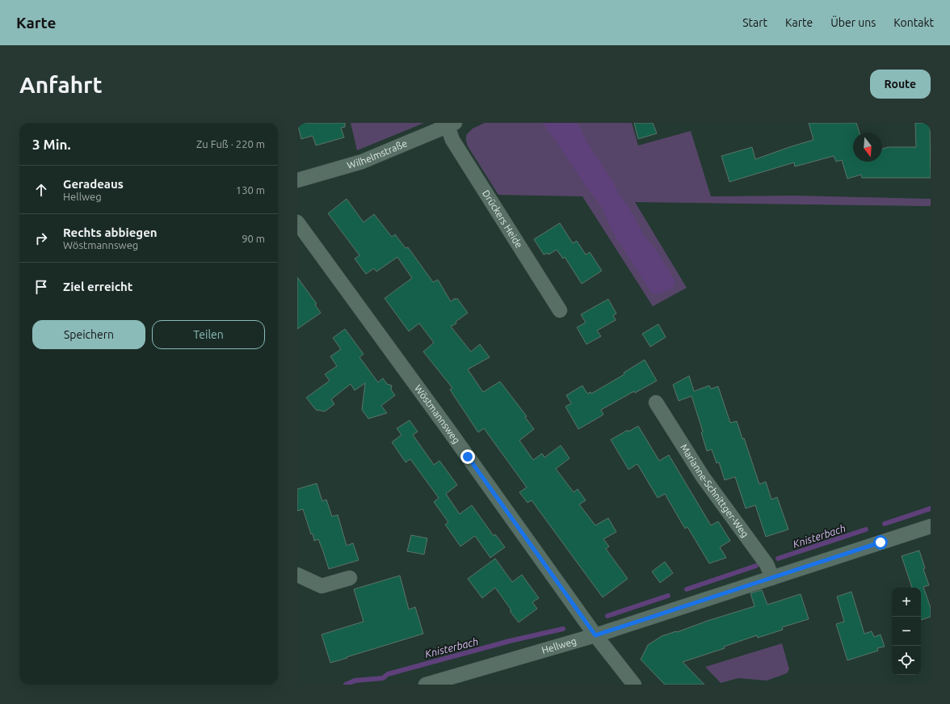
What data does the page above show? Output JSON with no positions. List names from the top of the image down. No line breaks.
{"streets":{"street":["Wilhelmstraße","Drückers Heide","Wöstmannsweg","Marianne-Schnittger-Weg","Hellweg"]},"crossings":[["Wilhelmstraße","Drückers Heide"],["Wöstmannsweg","Hellweg"],["Marianne-Schnittger-Weg","Hellweg"]],"water":["Knisterbach"],"north":"bottom","page":{"header":"Karte","nav":["Start","Karte","Über uns","Kontakt"],"buttons":["Route",["Speichern","Teilen"]],"title":"Anfahrt","heading":["3 Min.","Zu Fuß · 220 m"],"list":[["Geradeaus","Hellweg","130 m"],["Rechts abbiegen","Wöstmannsweg","90 m"],"Ziel erreicht"],"map_buttons":["+","−"]}}
